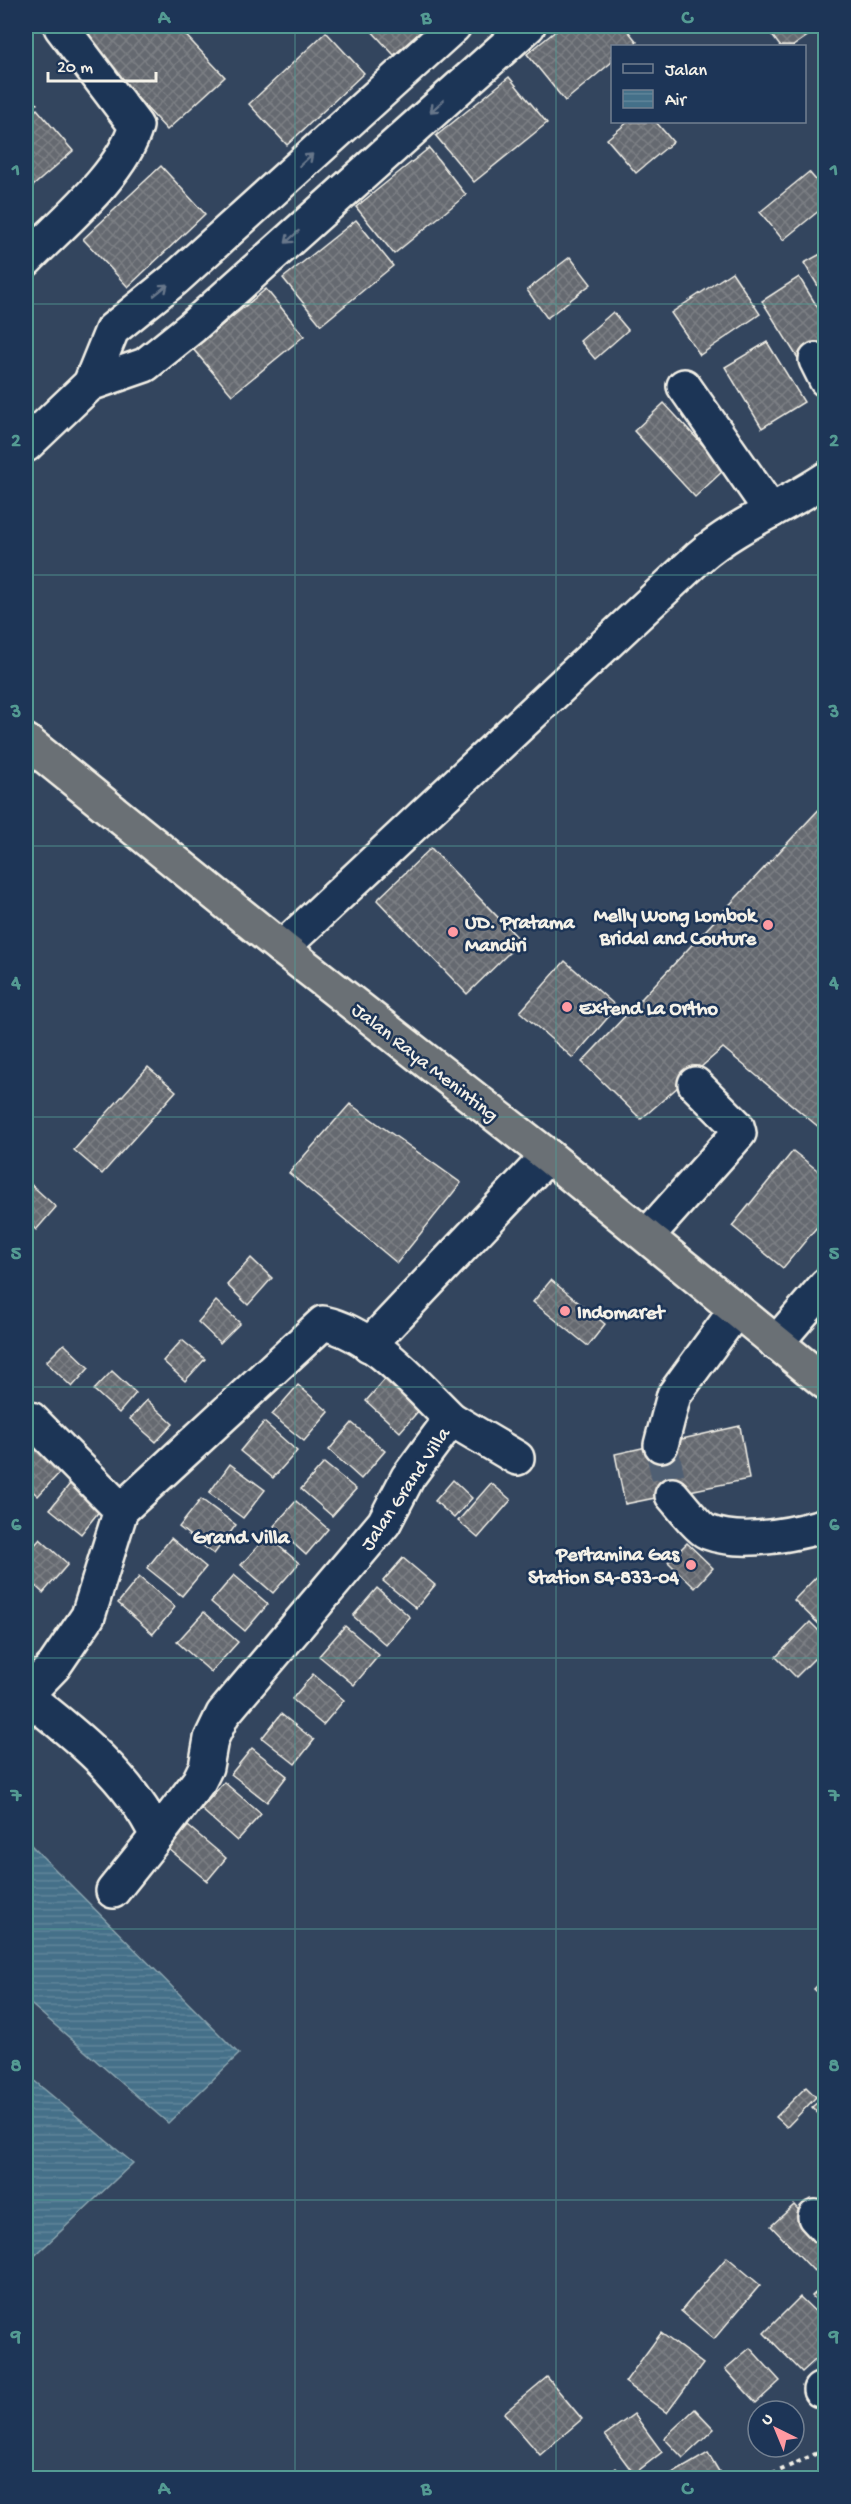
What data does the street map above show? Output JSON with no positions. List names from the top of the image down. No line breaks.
{"streets":{"highway":["Jalan Raya Meninting"],"street":["Jalan Grand Villa"]},"districts":["Grand Villa"],"places":["Melly Wong Lombok Bridal and Couture","UD. Pratama Mandiri","Extend La Ortho","Indomaret","Pertamina Gas Station 54-833-04"],"legend":["Jalan","Air"],"scale_bar":"20 m","north":"top left","grid":{"columns":["A","B","C"],"rows":["1","2","3","4","5","6","7","8","9"]}}
